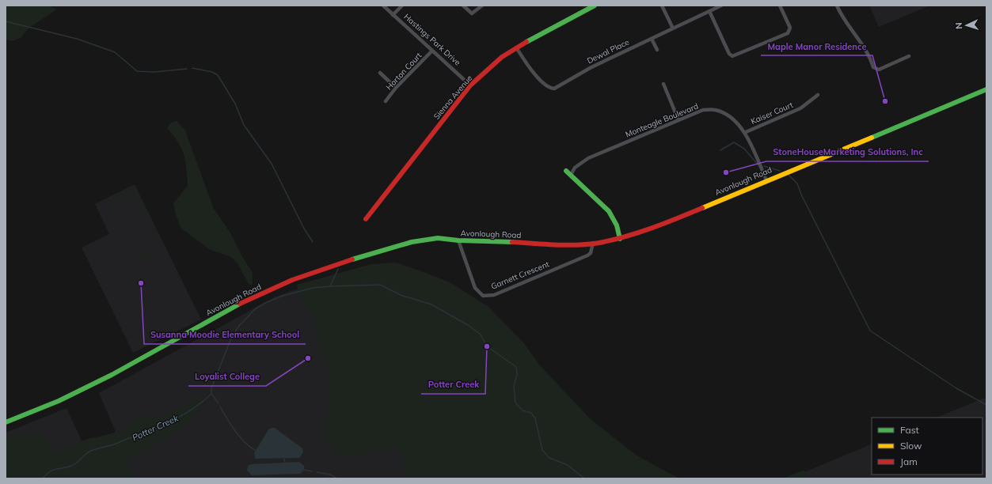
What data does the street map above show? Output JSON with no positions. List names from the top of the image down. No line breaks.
{"streets":{"street":["Hastings Park Drive","Dewal Place","Horton Court","Sienna Avenue","Kaiser Court","Monteagle Boulevard","Avonlough Road","Garnett Crescent"]},"crossings":[["Hastings Park Drive","Horton Court"],["Hastings Park Drive","Sienna Avenue"],["Dewal Place","Sienna Avenue"],["Kaiser Court","Monteagle Boulevard"],["Monteagle Boulevard","Avonlough Road"],["Avonlough Road","Garnett Crescent"]],"water":["Potter Creek"],"places":["Maple Manor Residence","StoneHouseMarketing Solutions, Inc","Susanna Moodie Elementary School","Potter Creek","Loyalist College"],"legend":["Fast","Slow","Jam"],"north":"left"}
